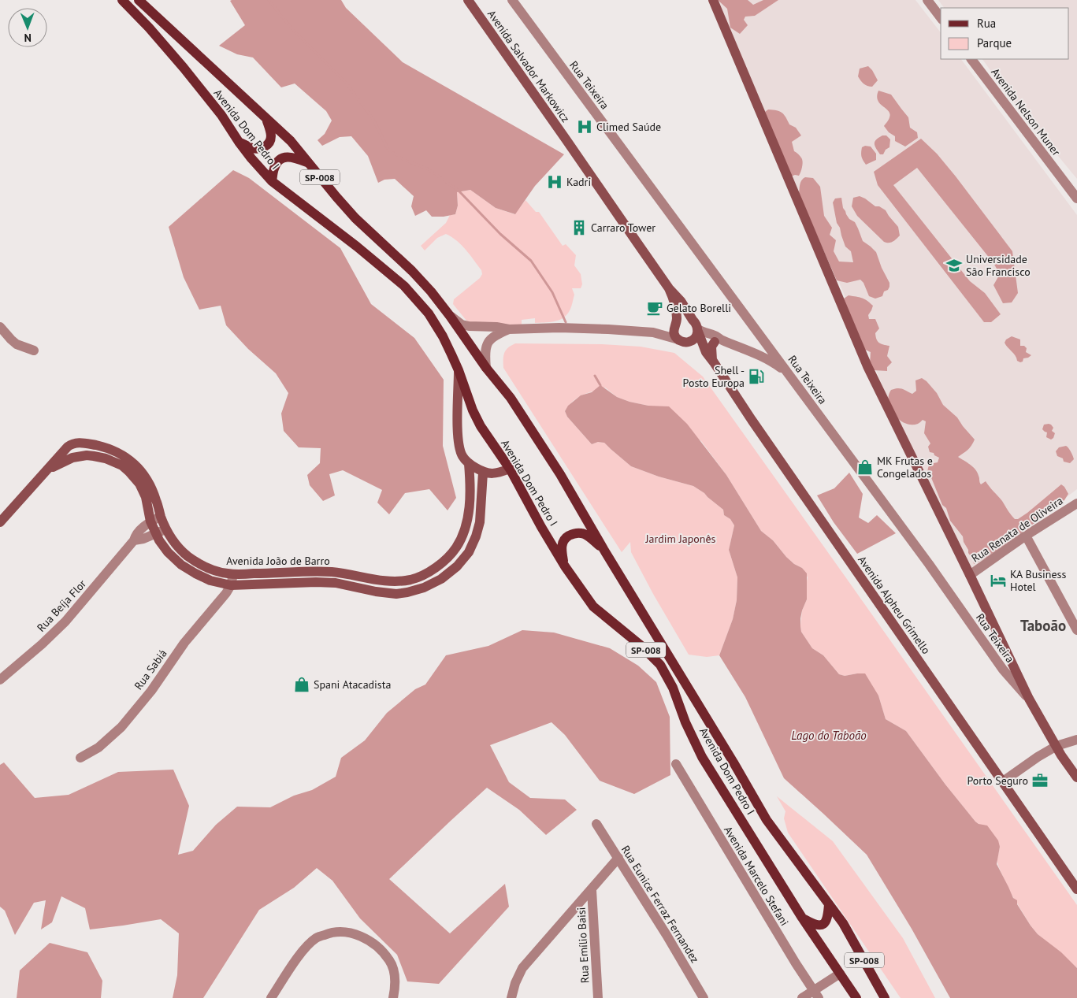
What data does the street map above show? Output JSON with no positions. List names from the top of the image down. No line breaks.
{"streets":{"main road":["Avenida Dom Pedro I","SP-008"],"street":["Avenida Salvador Markowicz","Rua Teixeira","Avenida Nelson Muner","Rua Renata de Oliveira","Avenida João de Barro","Avenida Alpheu Grimello","Rua Beíja Flor","Rua Sabiá","Avenida Marcelo Stefani","Rua Eunice Ferraz Fernandez","Rua Emílio Baisi"]},"crossings":[["Avenida Salvador Markowicz","Avenida Alpheu Grimello"],["Avenida João de Barro","Rua Beíja Flor"],["Avenida João de Barro","Rua Sabiá"]],"districts":["Taboão"],"water":["Lago do Taboão"],"parks":["Jardim Japonês"],"places":{"hospital":["Climed Saúde","Kadri"],"building":["Carraro Tower"],"school or university":["Universidade São Francisco"],"cafe":["Gelato Borelli"],"fuel station":["Shell - Posto Europa"],"shop":["MK Frutas e Congelados","Spani Atacadista"],"hotel":["KA Business Hotel"],"office":["Porto Seguro"]},"legend":["Rua","Parque"],"north":"bottom"}
